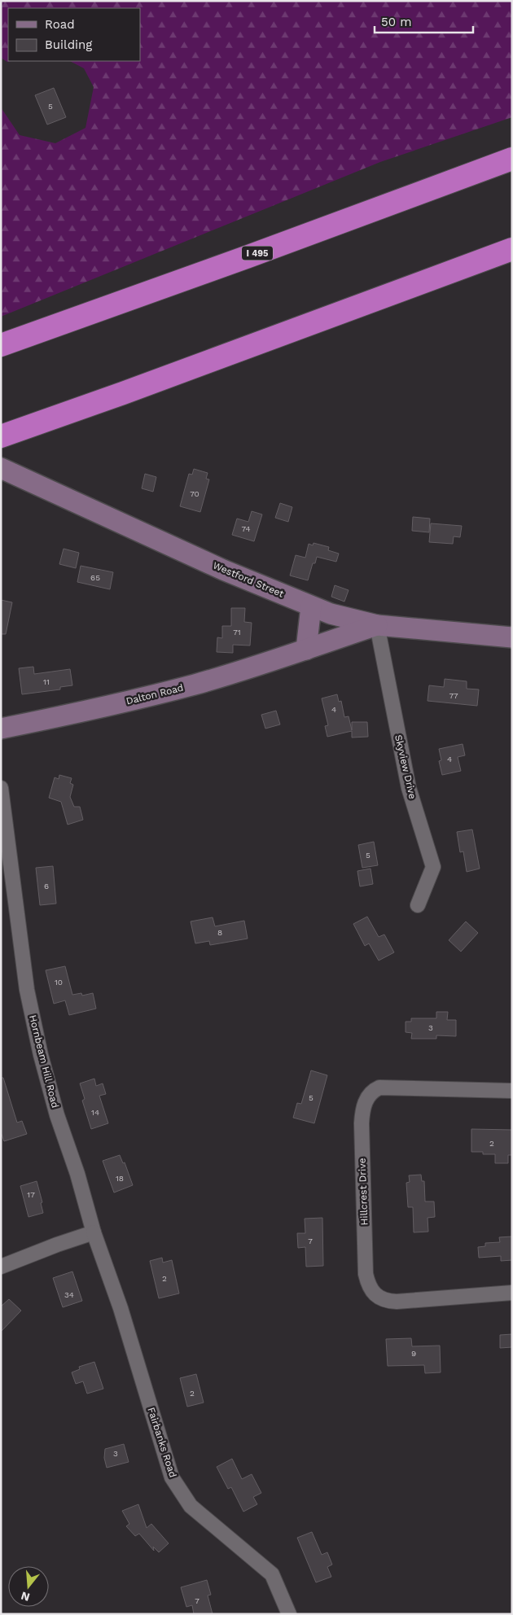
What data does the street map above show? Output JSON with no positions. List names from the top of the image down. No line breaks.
{"streets":{"highway":["I 495"],"main road":["Westford Street","Dalton Road"],"street":["Skyview Drive","Hornbeam Hill Road","Hillcrest Drive","Fairbanks Road"]},"crossings":[["Westford Street","Dalton Road"],["Westford Street","Skyview Drive"],["Dalton Road","Skyview Drive"],["Hornbeam Hill Road","Fairbanks Road"]],"house_numbers":["5","70","74","65","71","11","77","4","4","5","6","8","10","3","5","14","2","18","17","7","2","34","9","2","3","7"],"legend":["Road","Building"],"scale_bar":"50 m","north":"bottom"}
